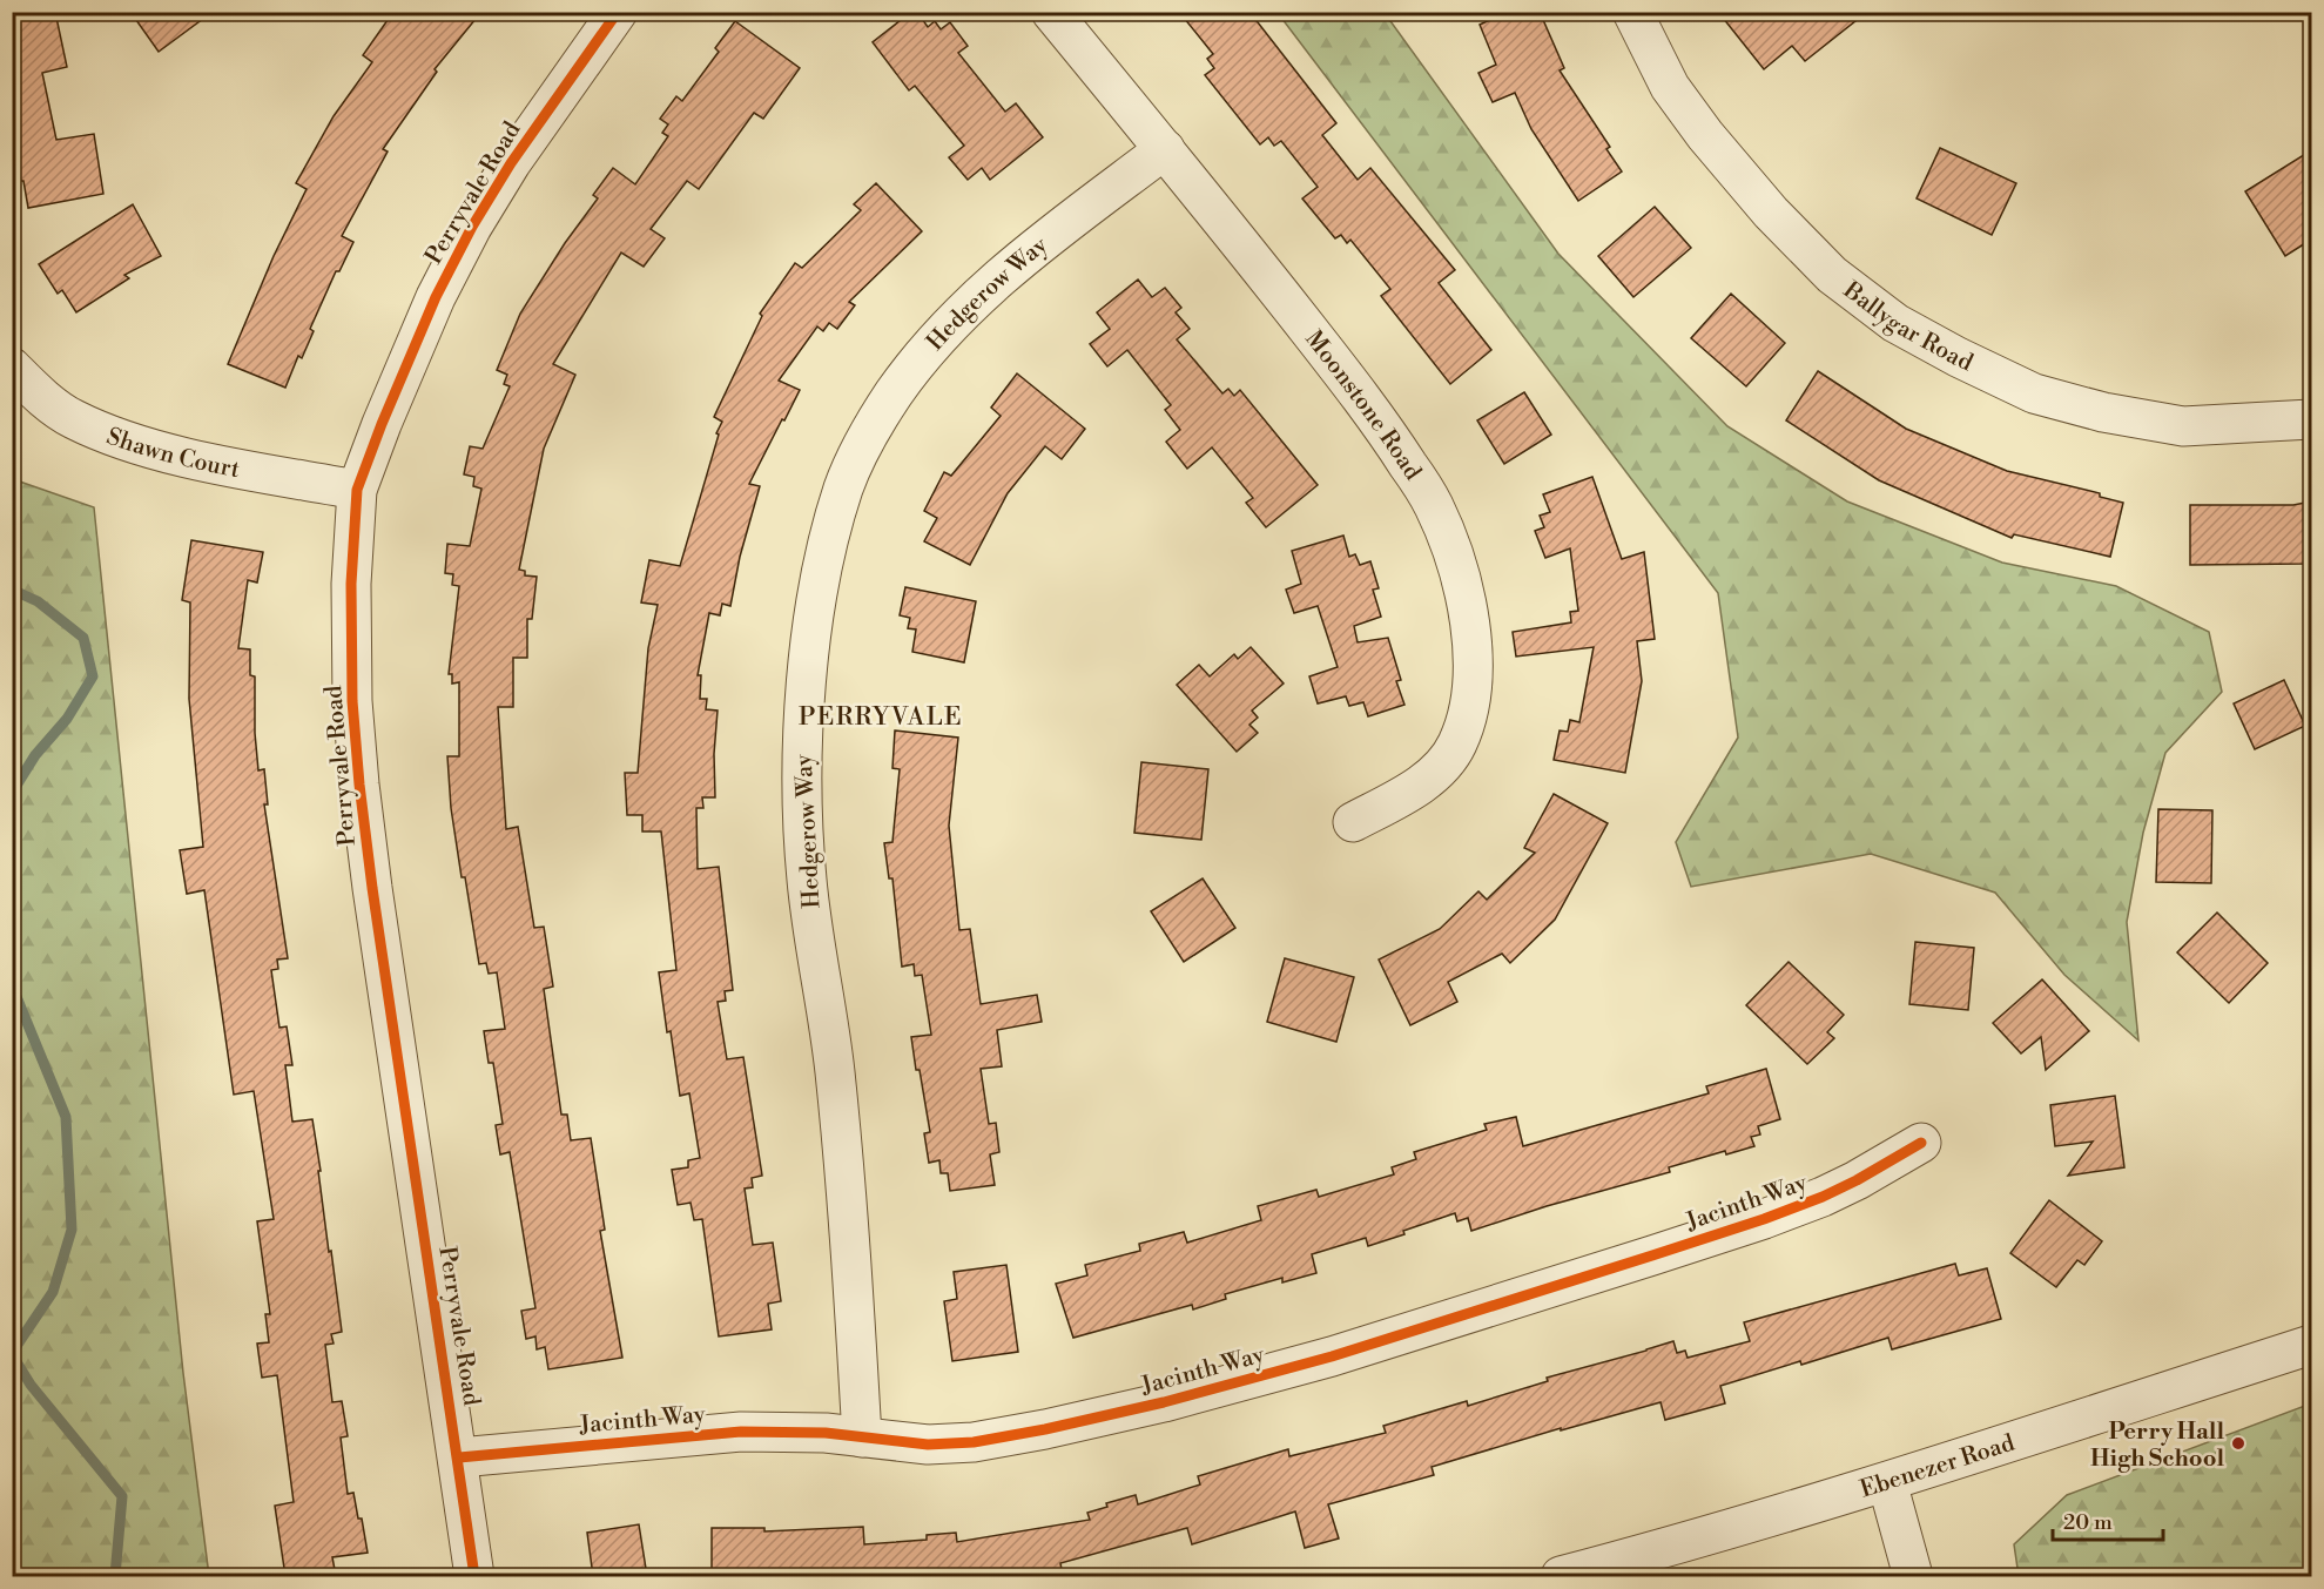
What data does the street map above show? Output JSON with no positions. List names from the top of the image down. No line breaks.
{"streets":{"street":["Perryvale Road","Hedgerow Way","Ballygar Road","Moonstone Road","Shawn Court","Jacinth Way","Ebenezer Road"]},"crossings":[["Perryvale Road","Shawn Court"],["Perryvale Road","Jacinth Way"],["Hedgerow Way","Moonstone Road"],["Hedgerow Way","Jacinth Way"]],"districts":["PERRYVALE"],"places":["Perry Hall High School"],"scale_bar":"20 m"}
